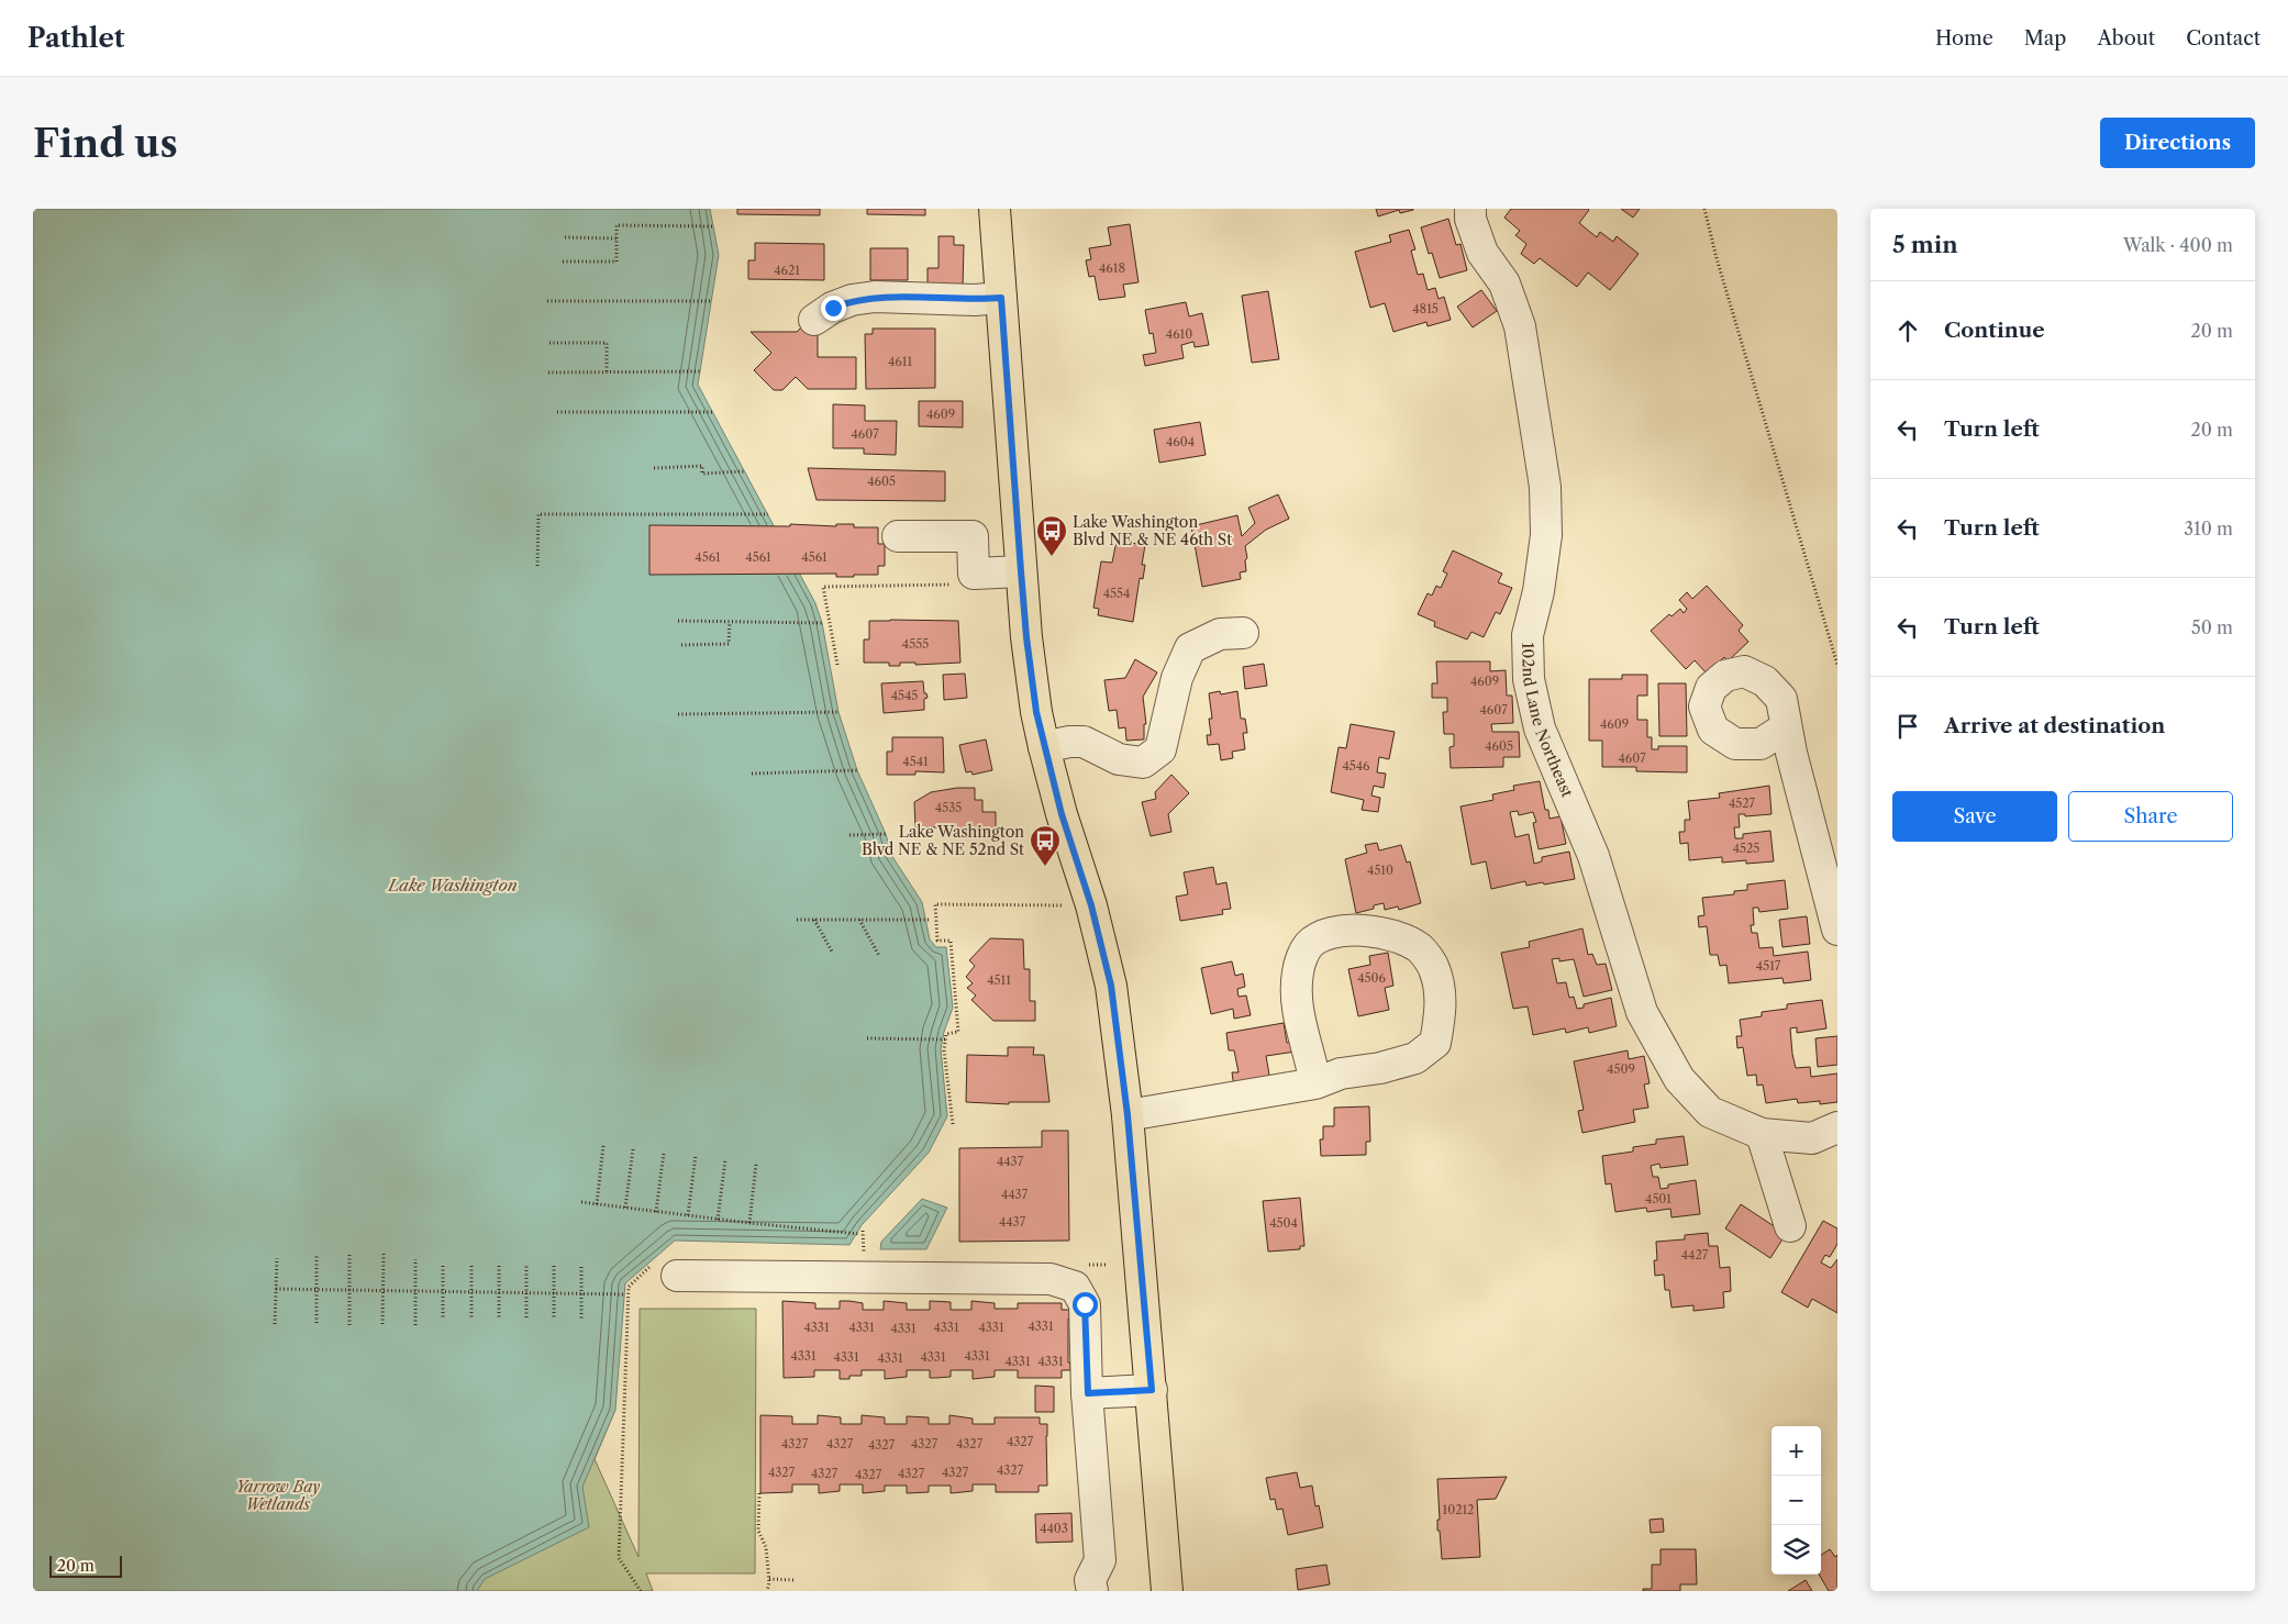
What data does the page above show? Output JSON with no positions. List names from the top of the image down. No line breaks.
{"streets":{"street":["102nd Lane Northeast"]},"water":["Lake Washington"],"parks":["Yarrow Bay Wetlands"],"places":{"bus stop":["Lake Washington Blvd NE & NE 46th St","Lake Washington Blvd NE & NE 52nd St"]},"house_numbers":["4618","4621","4815","4610","4611","4609","4607","4604","4605","4561","4561","4561","4554","4555","4609","4545","4607","4609","4605","4607","4541","4546","4527","4535","4525","4510","4517","4506","4511","4509","4437","4437","4501","4437","4504","4427","4331","4331","4331","4331","4331","4331","4331","4331","4331","4331","4331","4331","4331","4327","4327","4327","4327","4327","4327","4327","4327","4327","4327","4327","4327","10212","4403"],"scale_bar":"20 m","page":{"header":"Pathlet","nav":["Home","Map","About","Contact"],"buttons":["Directions",["Save","Share"]],"title":"Find us","heading":["5 min","Walk · 400 m"],"list":[["Continue","20 m"],["Turn left","20 m"],["Turn left","310 m"],["Turn left","50 m"],"Arrive at destination"],"map_buttons":["+","−"],"scale":"20 m"}}
